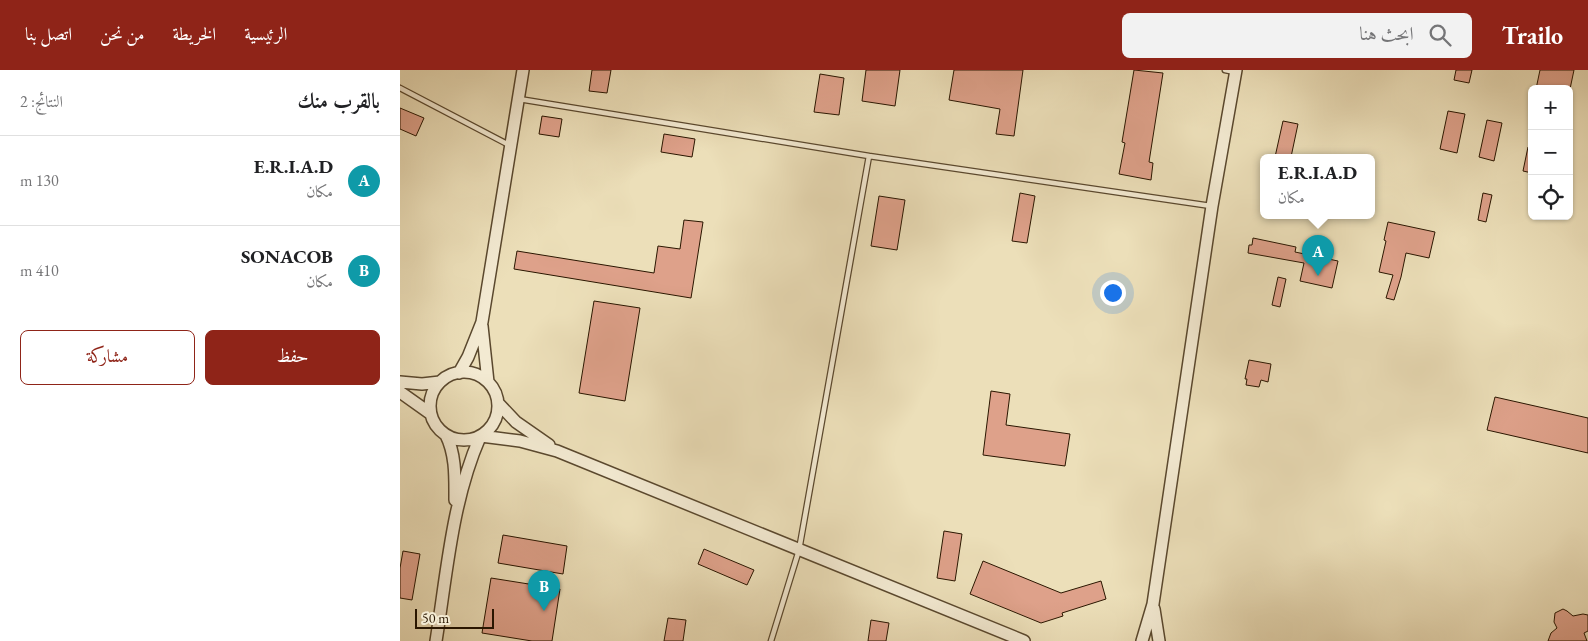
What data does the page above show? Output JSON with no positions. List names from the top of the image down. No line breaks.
{"scale_bar":"50 m","page":{"header":"Trailo","search":"ابحث هنا","nav":["الرئيسية","الخريطة","من نحن","اتصل بنا"],"heading":["بالقرب منك","النتائج: 2"],"map_buttons":["+","−"],"list":[{"mark":"A","name":"E.R.I.A.D","note":"مكان","value":"130 m"},{"mark":"B","name":"SONACOB","note":"مكان","value":"410 m"}],"popup":["E.R.I.A.D","مكان"],"pins":["A","B"],"buttons":["حفظ","مشاركة"],"scale":"50 m"}}
